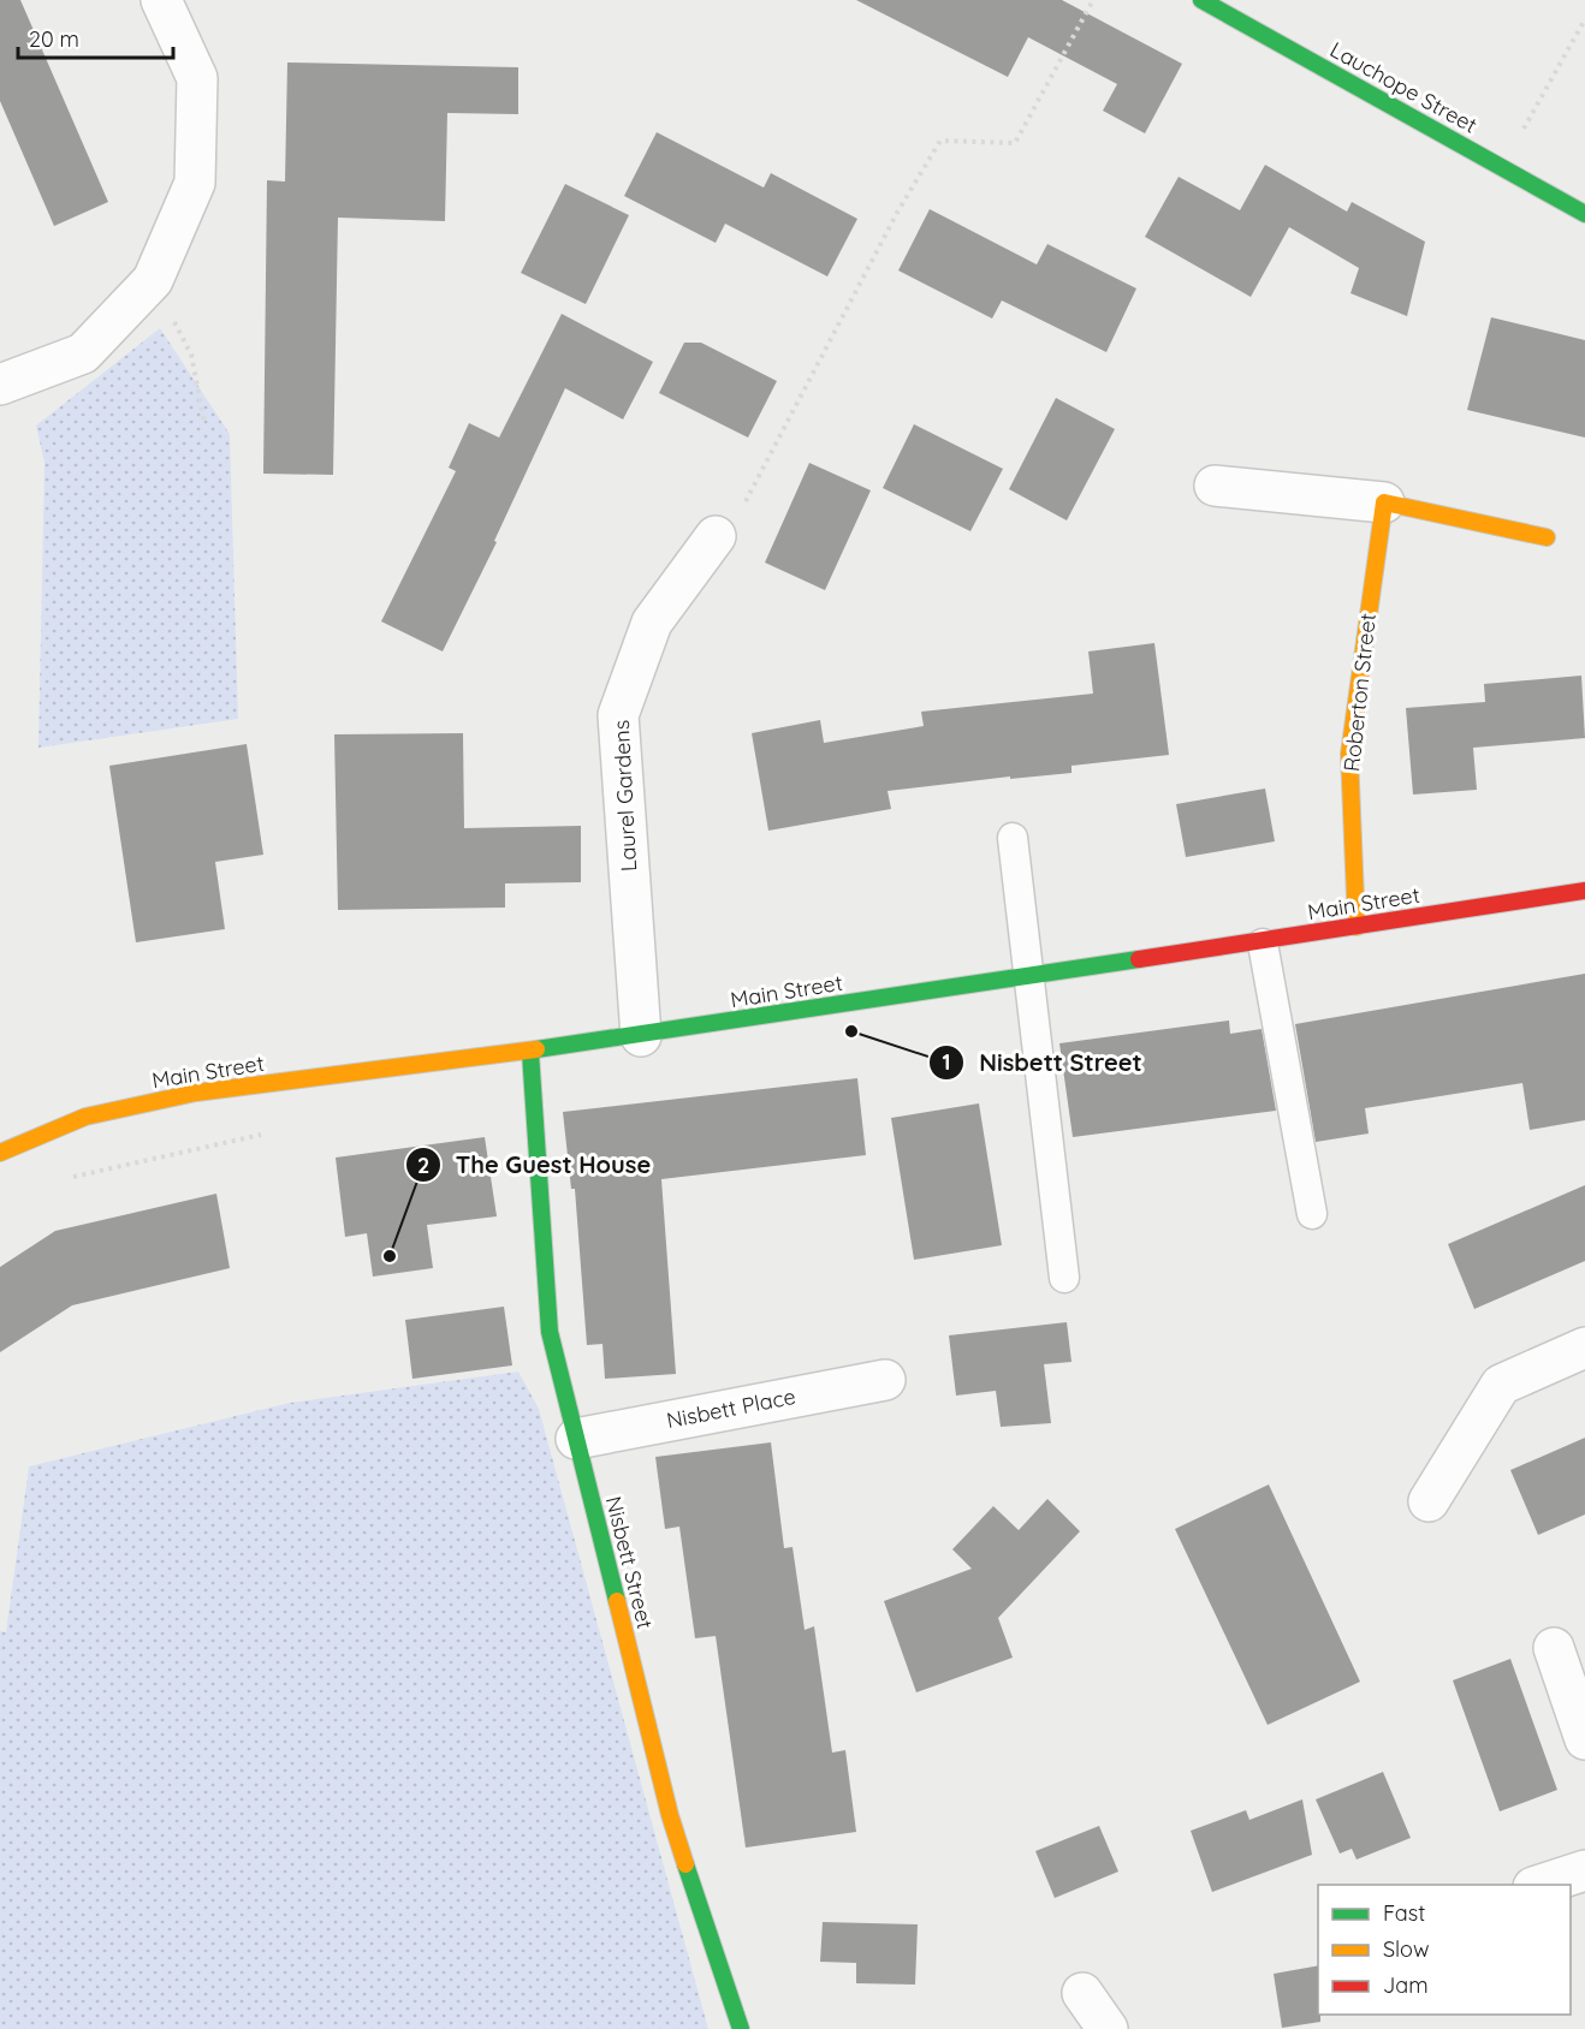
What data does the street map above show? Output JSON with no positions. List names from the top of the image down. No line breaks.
{"streets":{"street":["Lauchope Street","Roberton Street","Laurel Gardens","Main Street","Nisbett Place","Nisbett Street"]},"crossings":[["Roberton Street","Main Street"],["Laurel Gardens","Main Street"],["Main Street","Nisbett Street"],["Nisbett Place","Nisbett Street"]],"places":["Nisbett Street","The Guest House"],"legend":["Fast","Slow","Jam"],"scale_bar":"20 m"}
